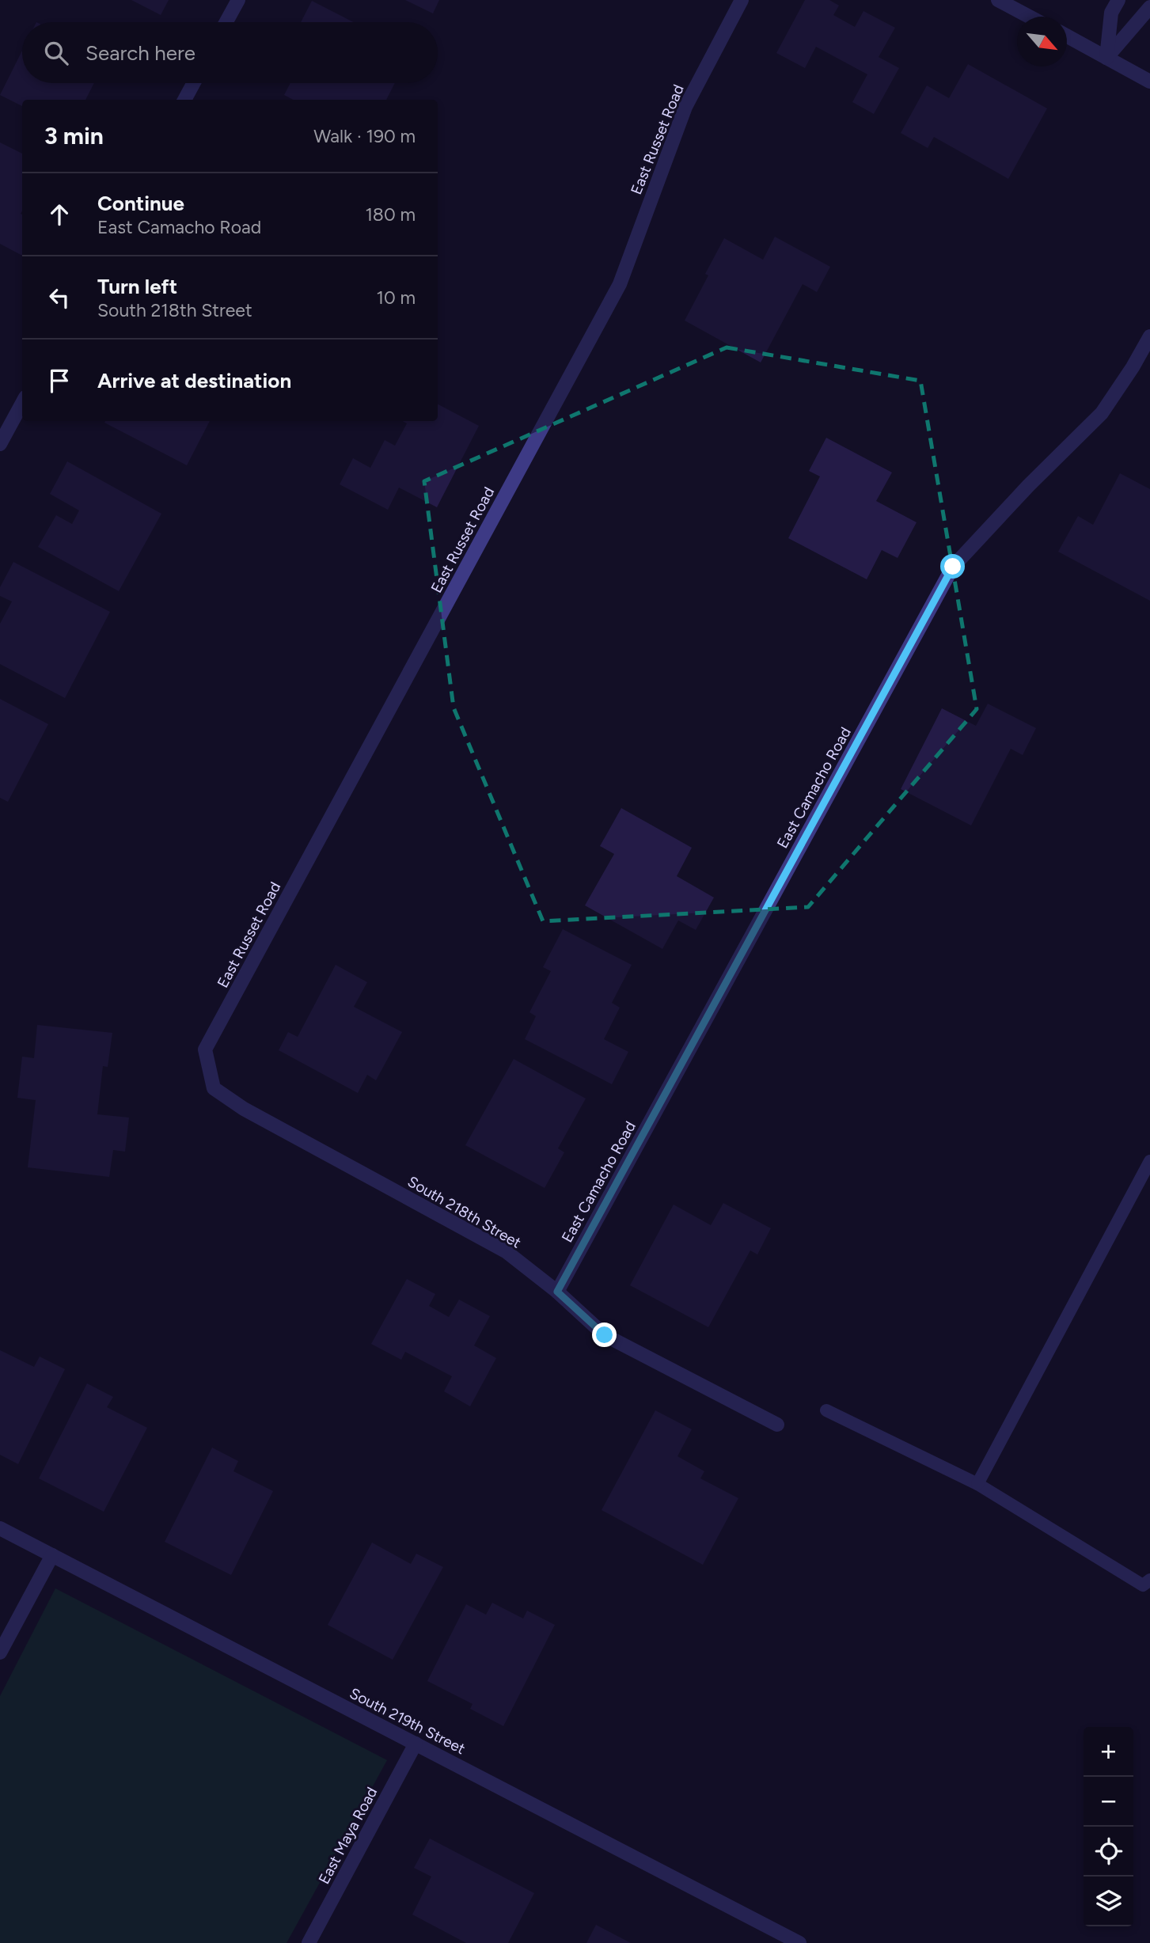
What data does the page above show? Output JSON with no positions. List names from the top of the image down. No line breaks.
{"streets":{"street":["East Russet Road","East Camacho Road","South 218th Street","South 219th Street","East Maya Road"]},"crossings":[["East Russet Road","South 218th Street"],["East Camacho Road","South 218th Street"],["South 219th Street","East Maya Road"]],"north":"bottom right","page":{"search":"Search here","heading":["3 min","Walk · 190 m"],"list":[["Continue","East Camacho Road","180 m"],["Turn left","South 218th Street","10 m"],"Arrive at destination"],"map_buttons":["+","−"]}}
